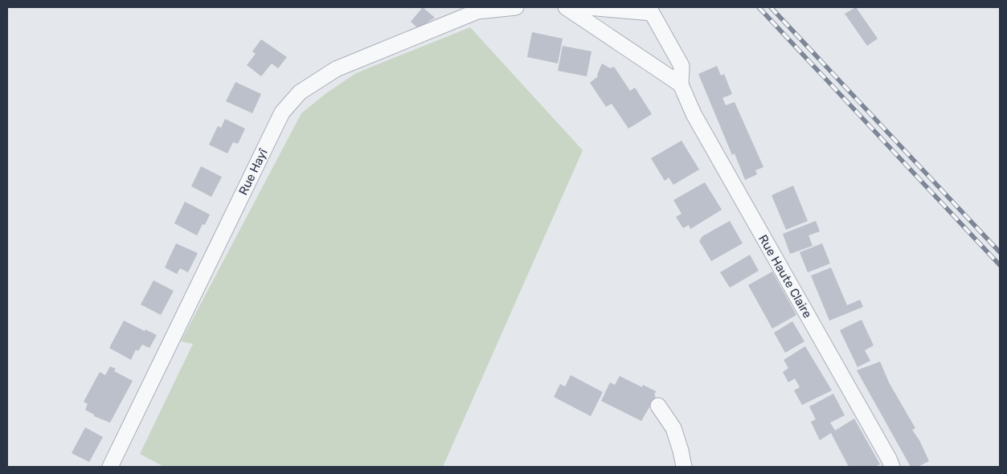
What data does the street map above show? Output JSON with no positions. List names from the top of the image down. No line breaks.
{"streets":{"street":["Rue Hayî","Rue Haute Claire"]}}
